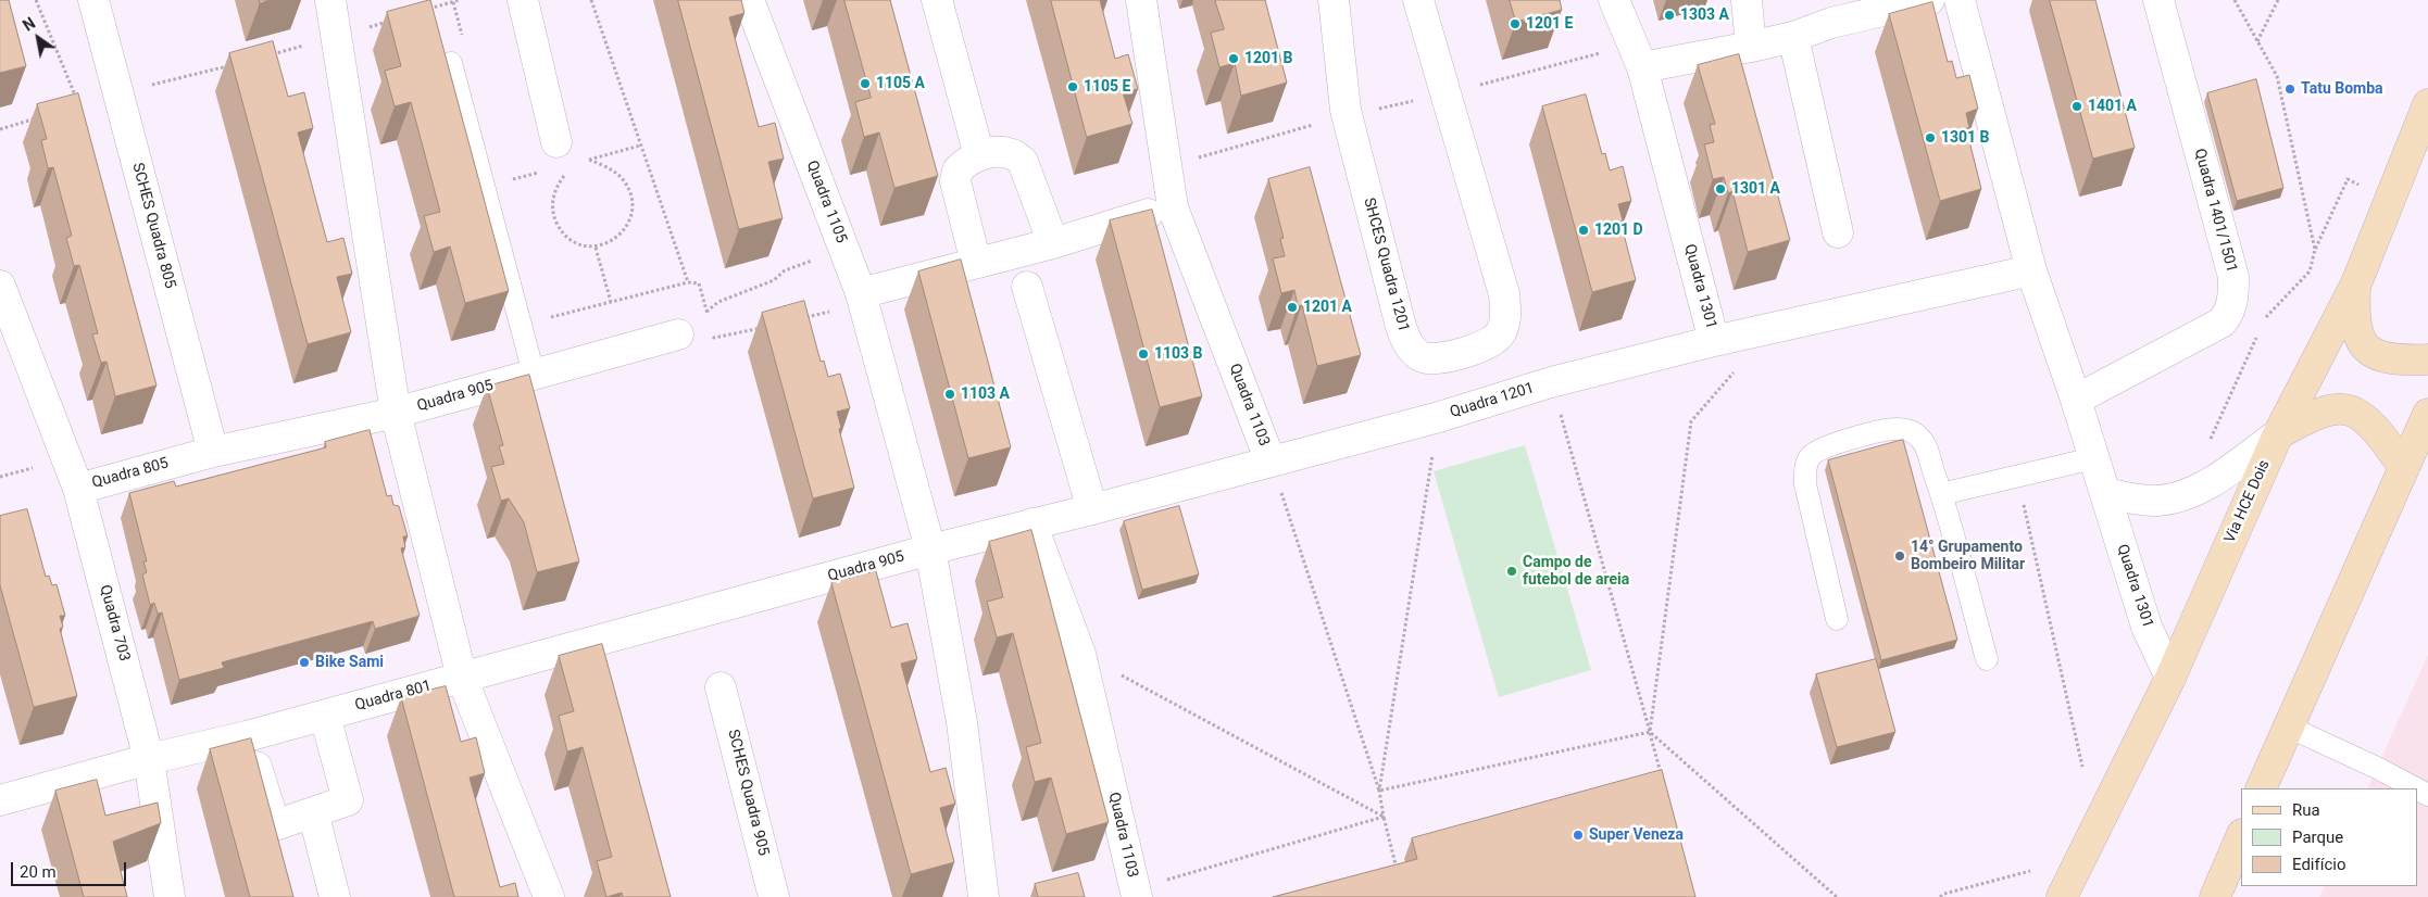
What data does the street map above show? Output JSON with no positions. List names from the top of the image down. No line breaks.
{"streets":{"main road":["Via HCE Dois"],"street":["Quadra 1105","Quadra 1401/1501","SCHES Quadra 805","SHCES Quadra 1201","Quadra 1301","Quadra 905","Quadra 1201","Quadra 1103","Quadra 805","Quadra 703","Quadra 801","SCHES Quadra 905"]},"crossings":[["Quadra 1401/1501","Quadra 1301"],["SCHES Quadra 805","Quadra 805"],["Quadra 1301","Quadra 1201"],["Quadra 1301","Via HCE Dois"],["Quadra 905","Quadra 1103"],["Quadra 905","Quadra 805"],["Quadra 905","Quadra 801"],["Quadra 1201","Quadra 1103"],["Quadra 805","Quadra 703"],["Quadra 703","Quadra 801"]],"places":["1303 A","1201 E","1201 B","1105 A","1105 E","Tatu Bomba","1401 A","1301 B","1301 A","1201 D","1201 A","1103 B","1103 A","14° Grupamento Bombeiro Militar","Campo de futebol de areia","Bike Sami","Super Veneza"],"legend":["Rua","Parque","Edifício"],"scale_bar":"20 m","north":"top left"}
